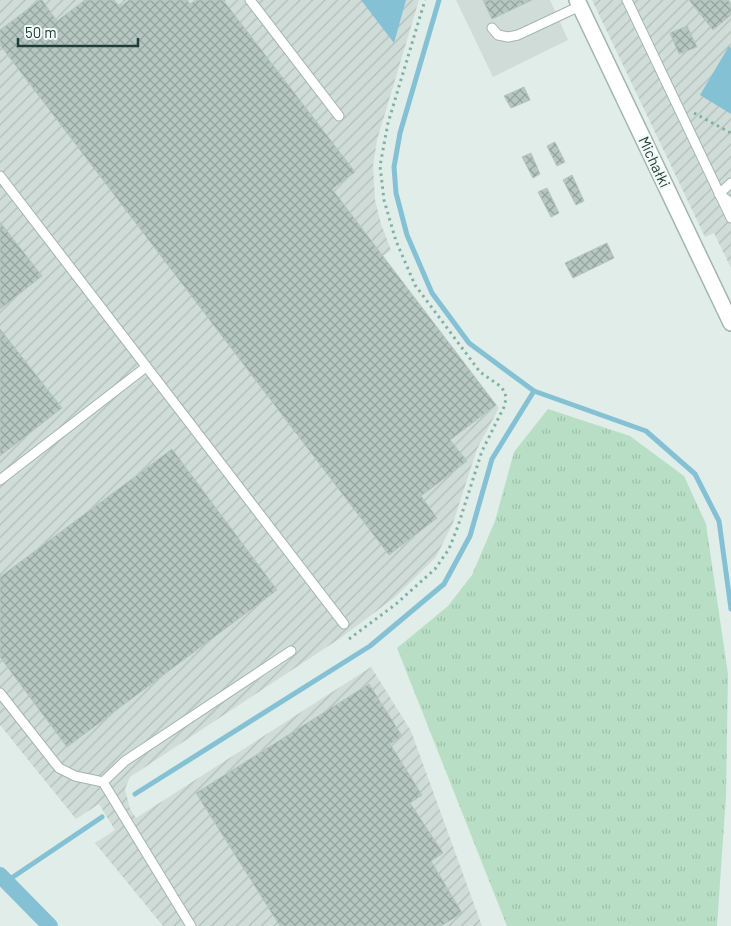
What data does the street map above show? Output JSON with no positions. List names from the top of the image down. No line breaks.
{"streets":{"street":["Michałki"]},"scale_bar":"50 m"}
